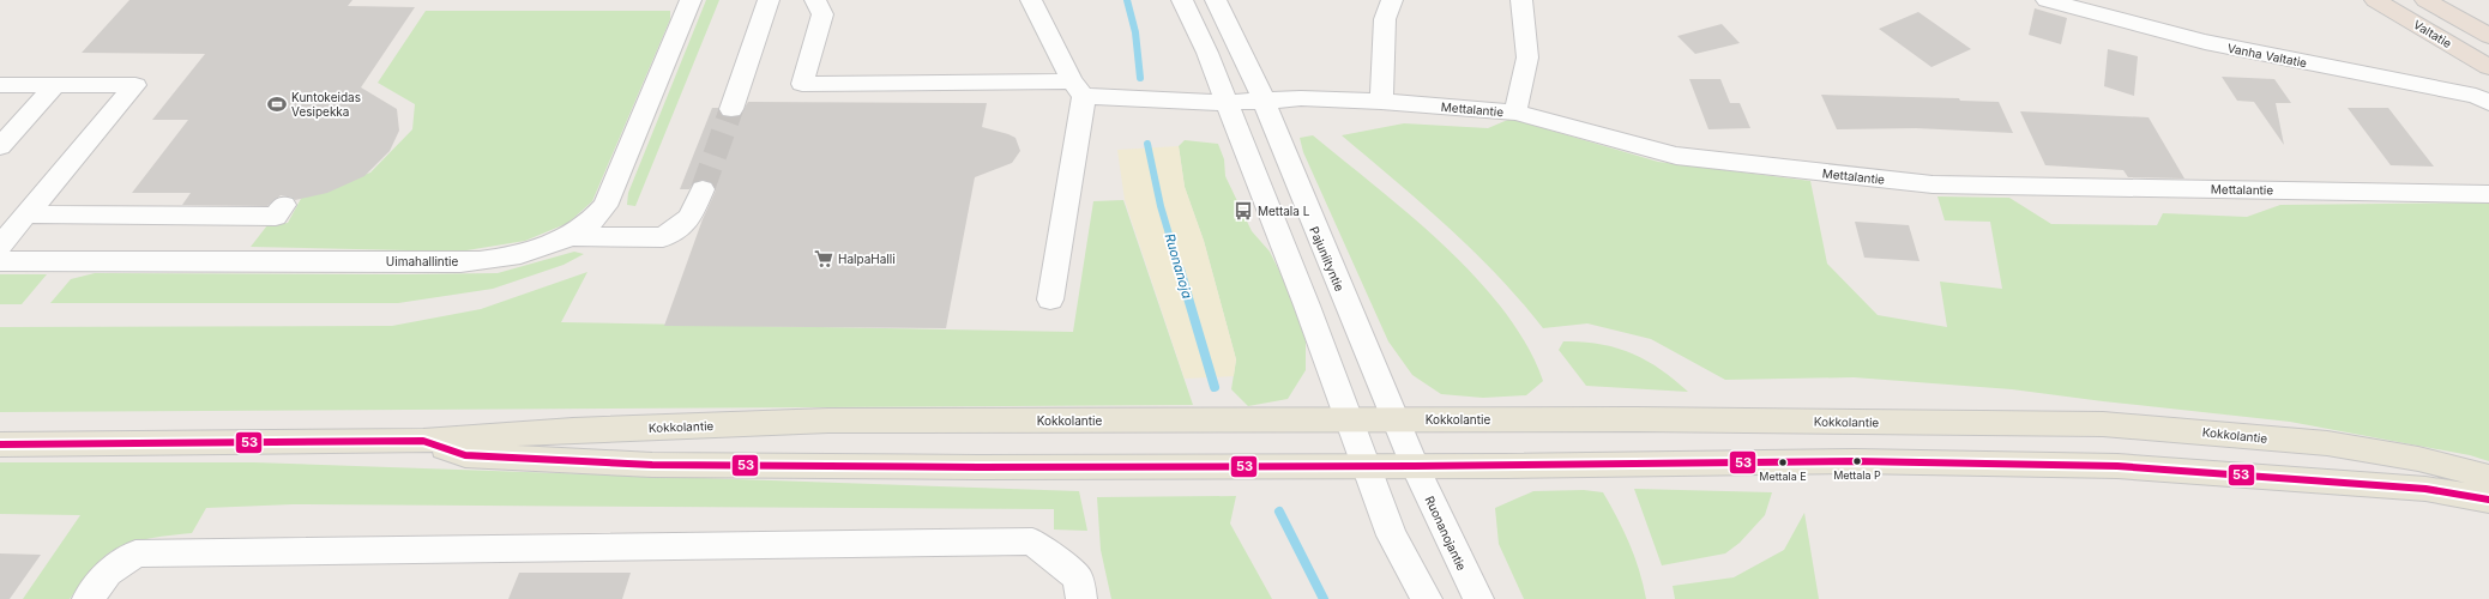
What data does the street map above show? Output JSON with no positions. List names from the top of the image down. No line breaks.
{"streets":{"highway":["Valtatie"],"main road":["Kokkolantie"],"street":["Vanha Valtatie","Mettalantie","Pajuniityntie","Uimahallintie","Ruonanojantie"]},"crossings":[["Mettalantie","Pajuniityntie"],["Pajuniityntie","Kokkolantie"],["Pajuniityntie","Ruonanojantie"],["Kokkolantie","Ruonanojantie"]],"water":["Ruonanoja"],"places":{"sports":["Kuntokeidas Vesipekka"],"bus stop":["Mettala L"],"supermarket":["HalpaHalli"],"other":["Mettala P","Mettala E"]},"lines":["transit line 53"]}
